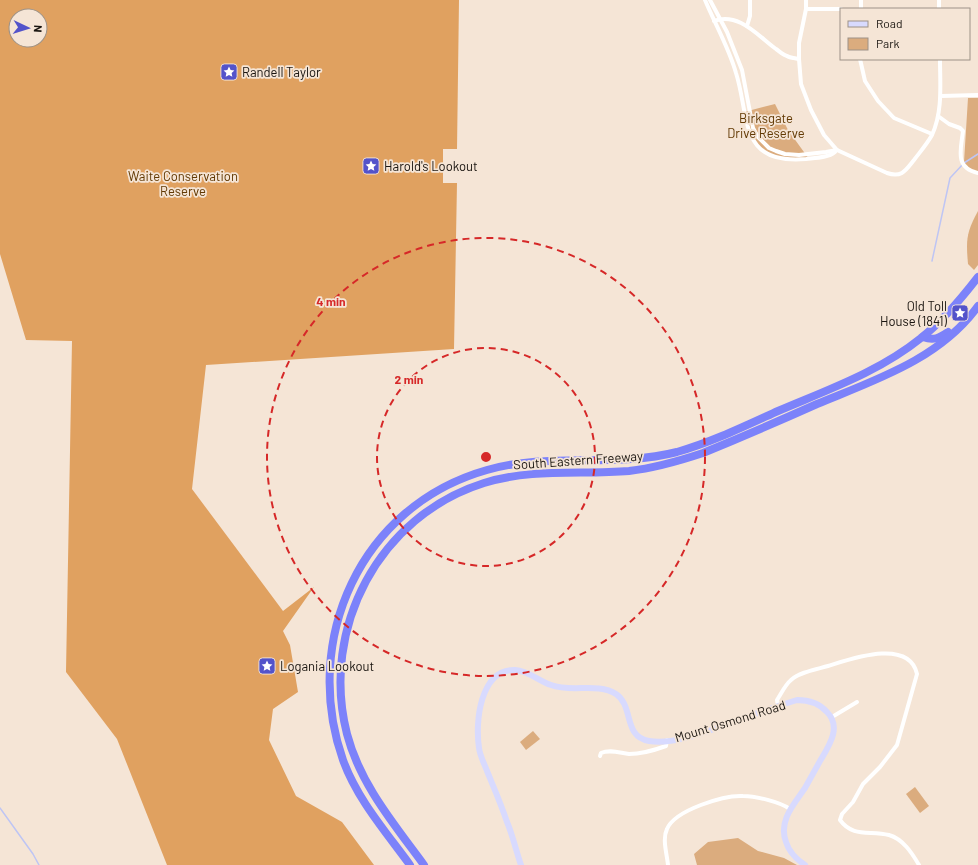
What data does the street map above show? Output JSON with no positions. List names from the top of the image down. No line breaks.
{"streets":{"highway":["South Eastern Freeway"],"street":["Mount Osmond Road"]},"parks":["Birksgate Drive Reserve","Waite Conservation Reserve"],"places":{"place":["Randell Taylor","Harold's Lookout","Old Toll House (1841)","Logania Lookout"]},"legend":["Road","Park"],"north":"right","rings":["4 min","2 min"]}
